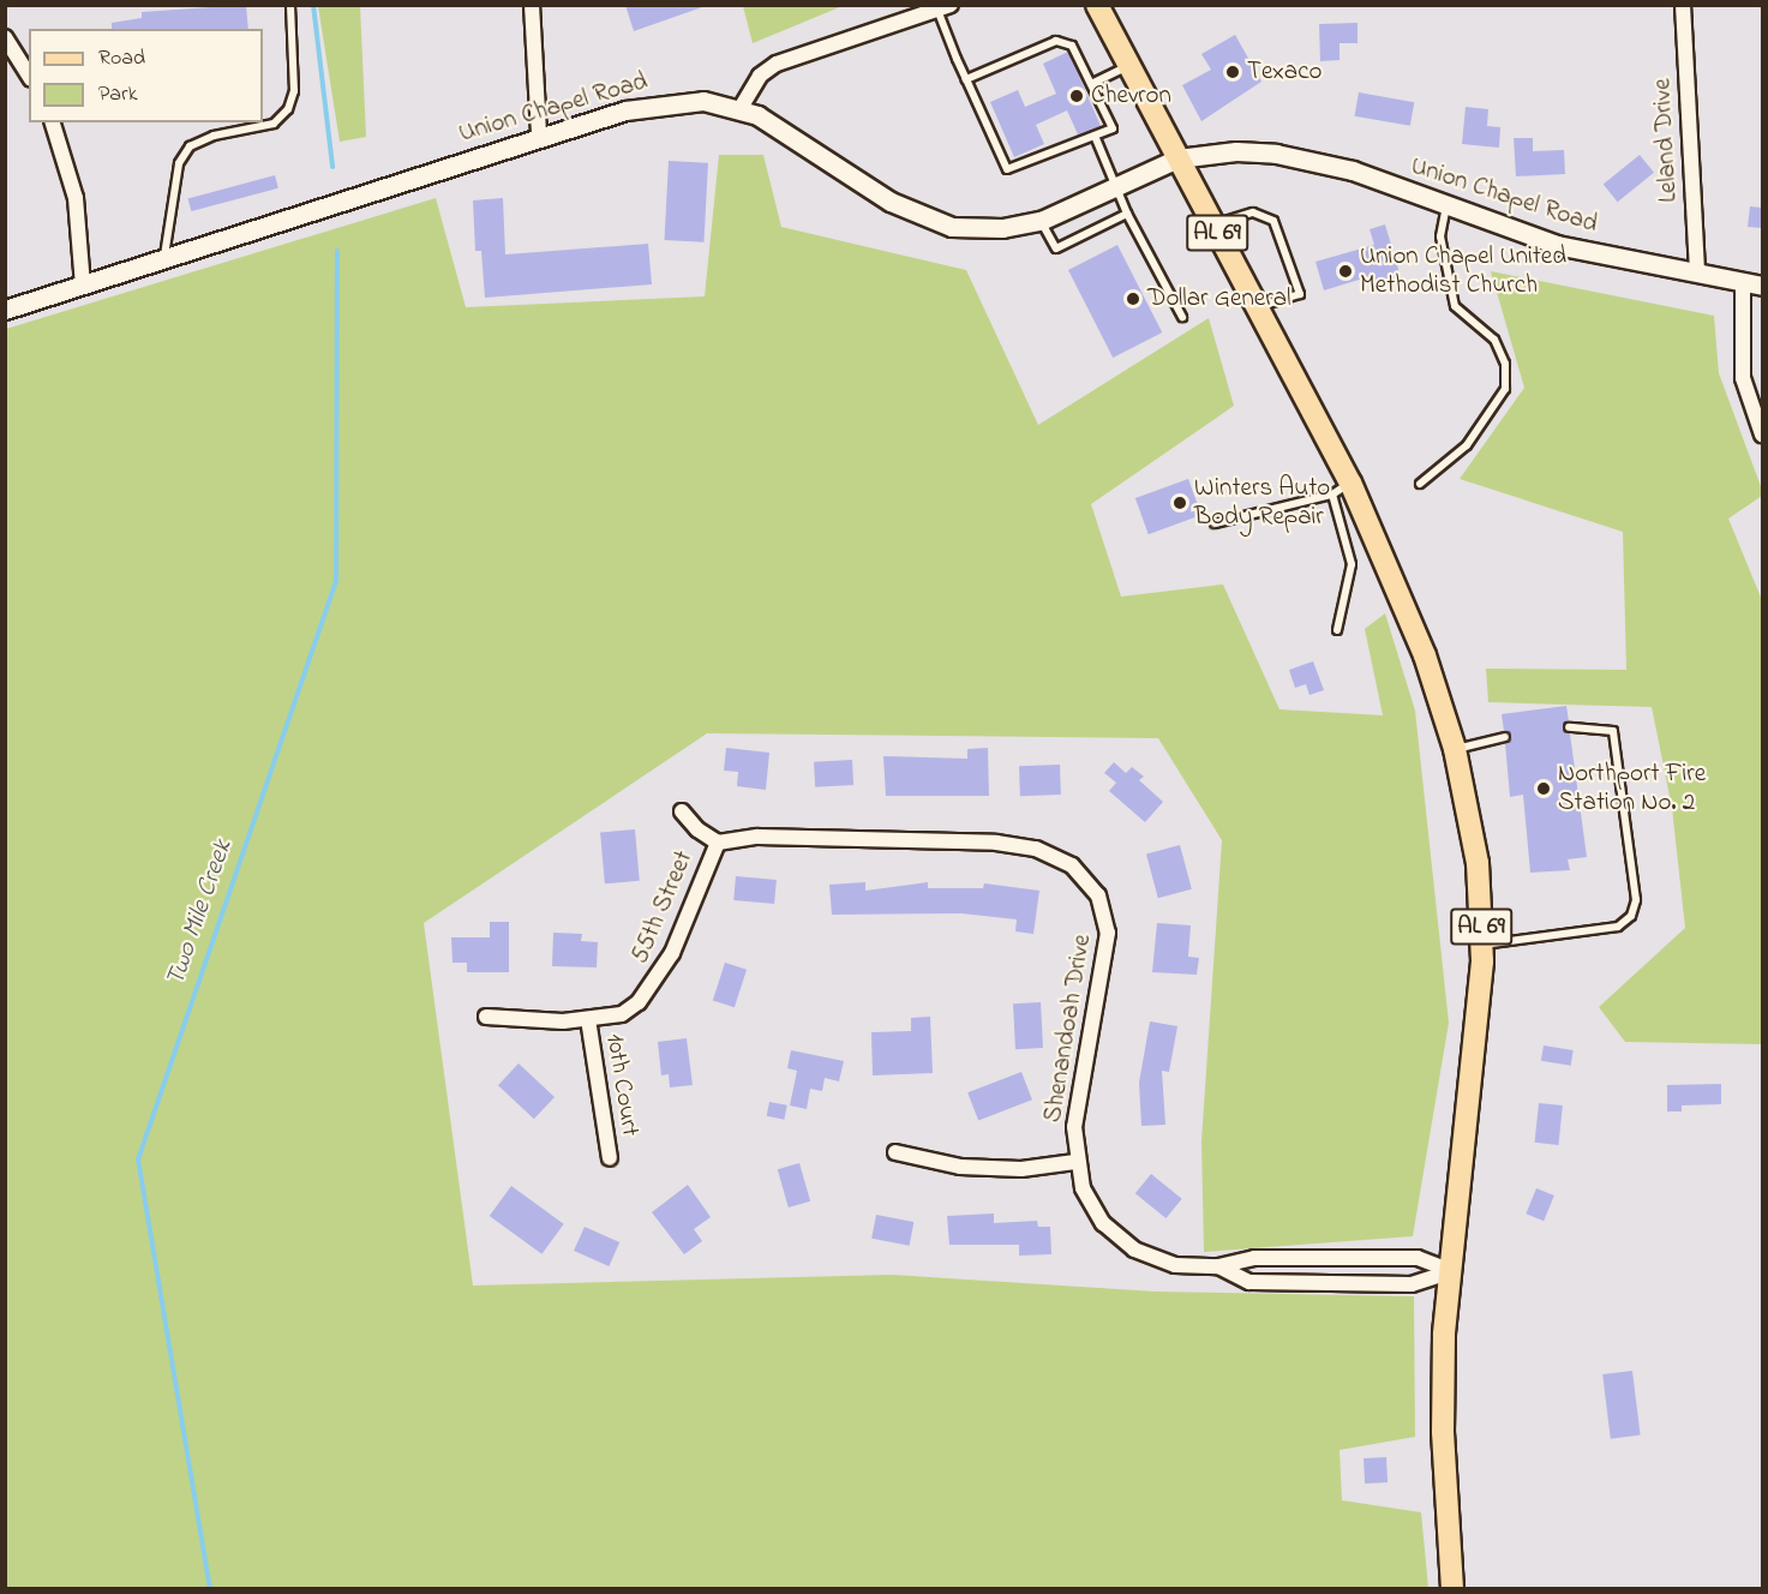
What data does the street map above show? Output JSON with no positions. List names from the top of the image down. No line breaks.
{"streets":{"main road":["AL 69"],"street":["Union Chapel Road","Leland Drive","55th Street","Shenandoah Drive","10th Court"]},"crossings":[["Union Chapel Road","Leland Drive"],["Union Chapel Road","AL 69"],["AL 69","Shenandoah Drive"],["55th Street","Shenandoah Drive"],["55th Street","10th Court"]],"water":["Two Mile Creek"],"places":["Texaco","Chevron","Union Chapel United Methodist Church","Dollar General","Winters Auto Body Repair","Northport Fire Station No. 2"],"legend":["Road","Park"]}
